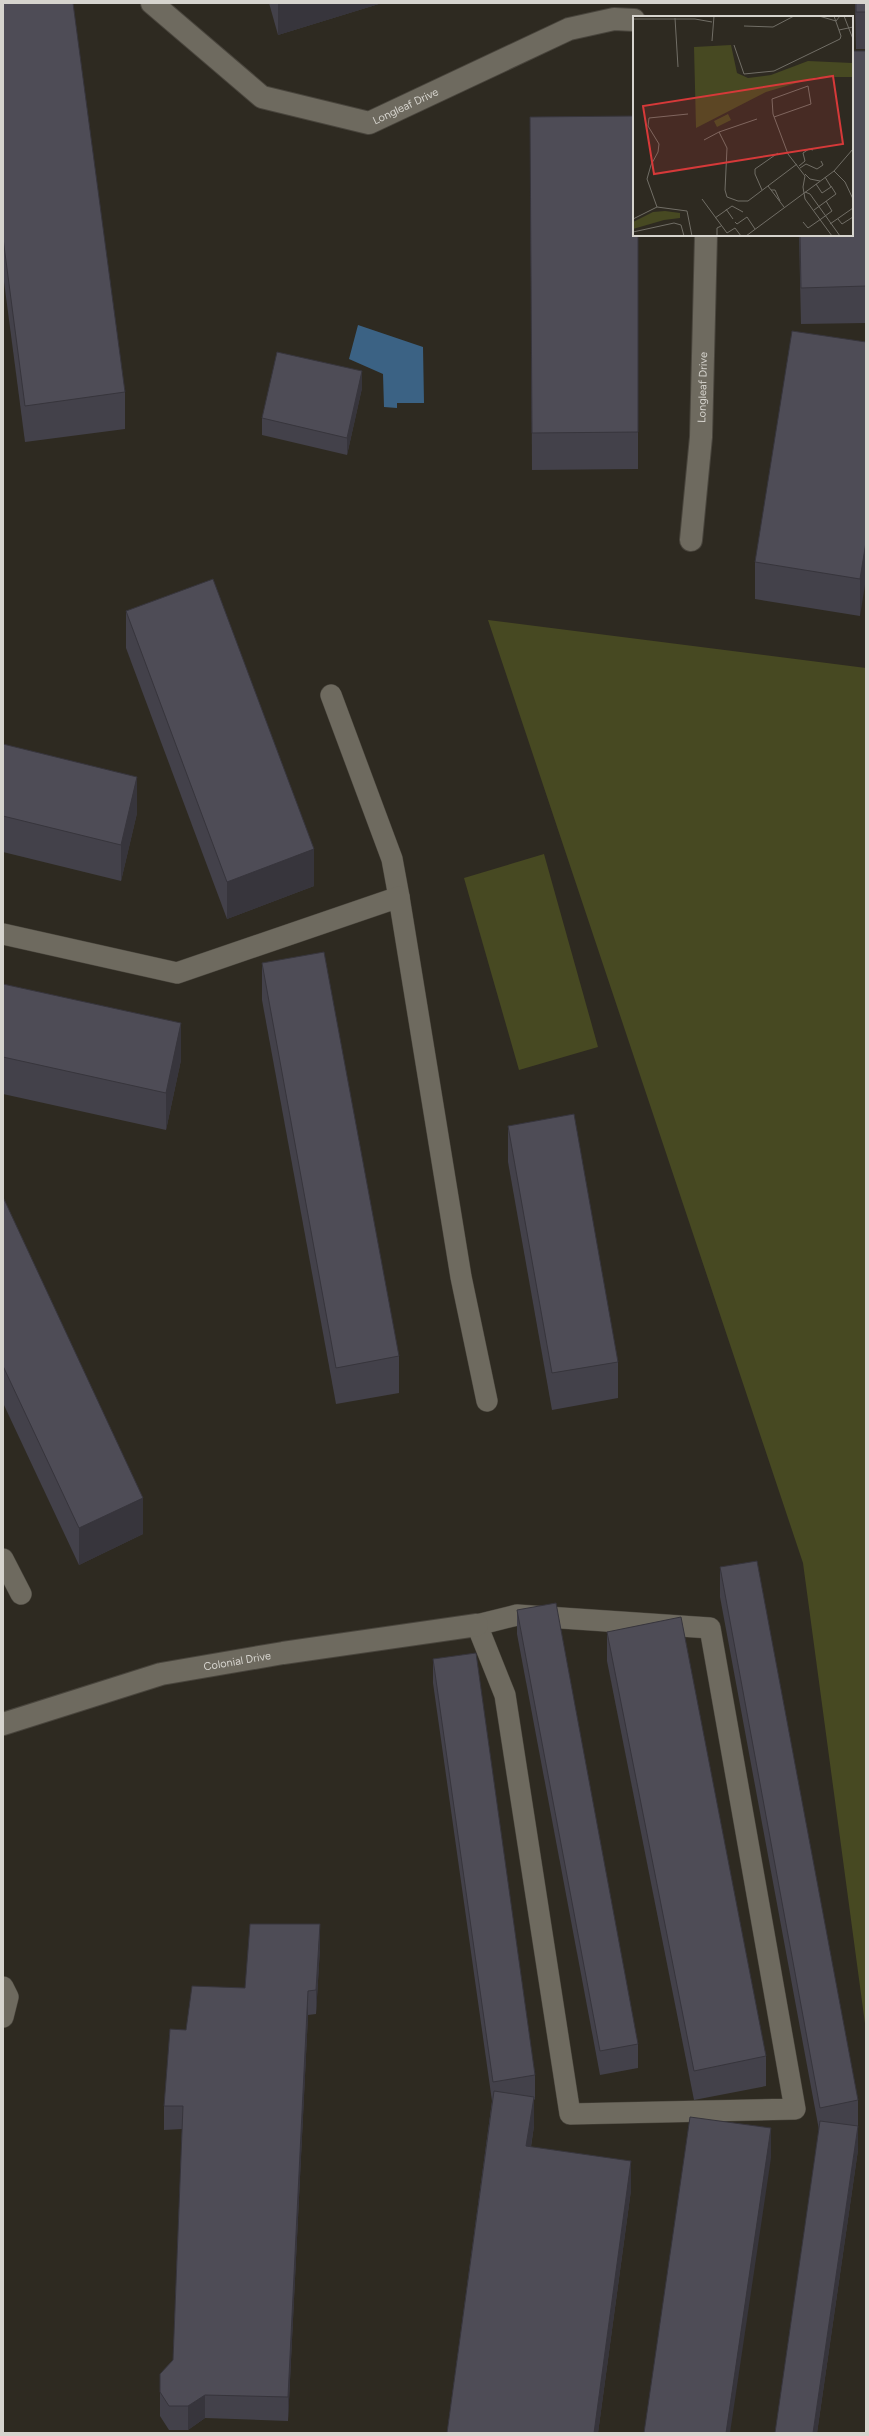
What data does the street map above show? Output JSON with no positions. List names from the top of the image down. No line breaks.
{"streets":{"street":["Longleaf Drive","Colonial Drive"]}}
